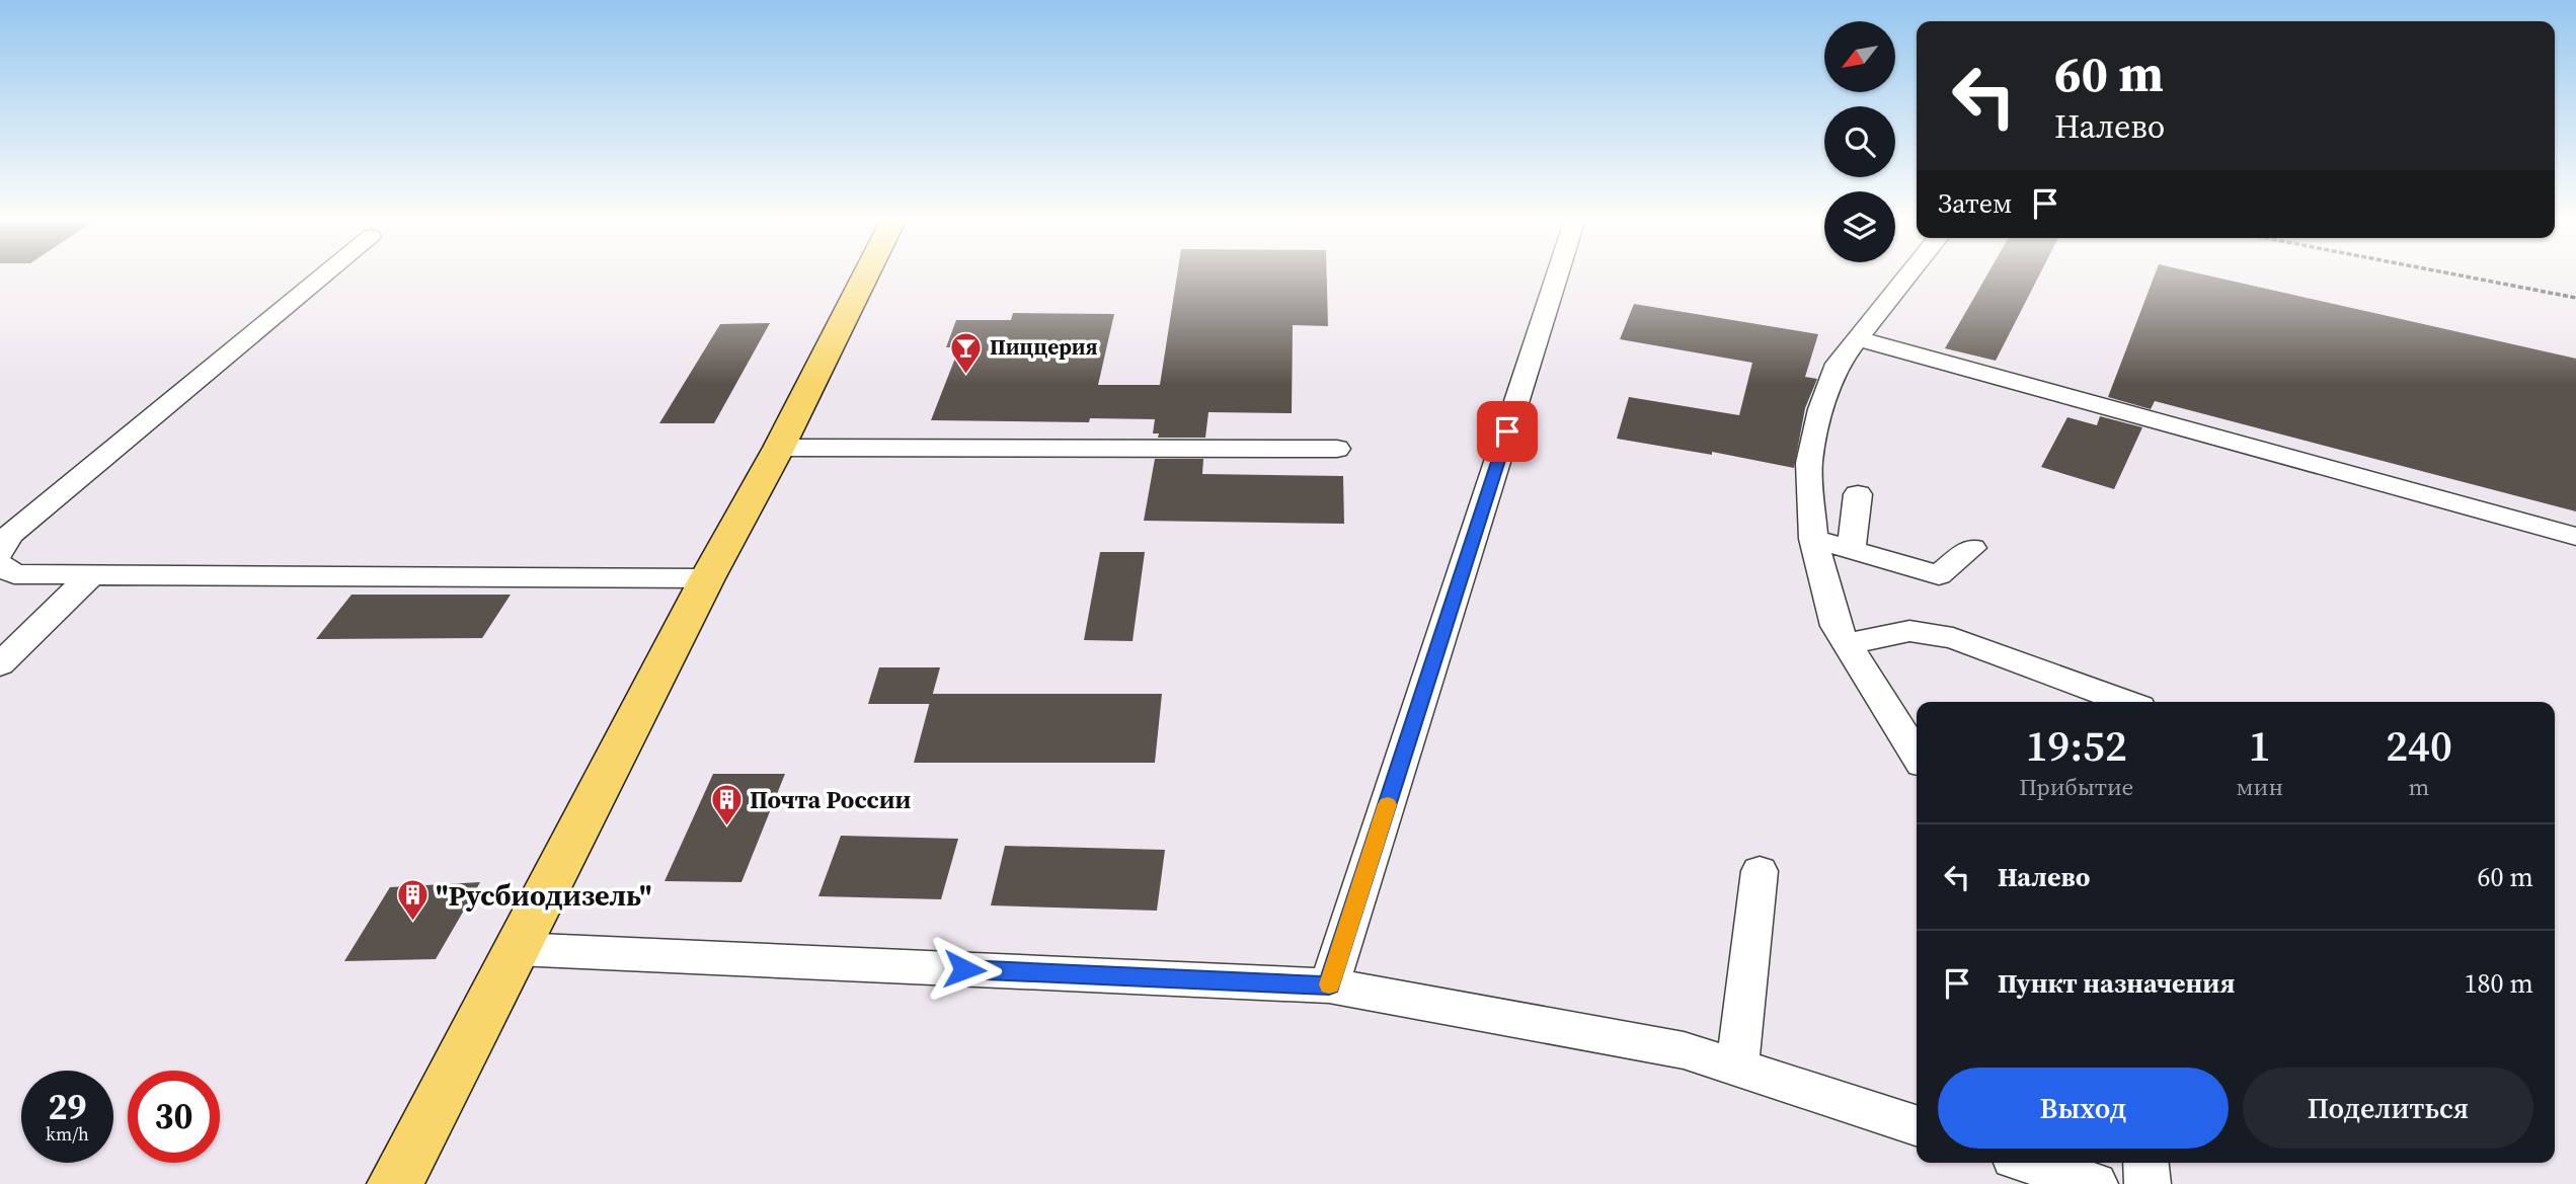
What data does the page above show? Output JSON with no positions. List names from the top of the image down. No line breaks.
{"places":{"bar":["Пиццерия"],"building":["Почта России","\"Русбиодизель\""]},"north":"bottom left","page":{"turn":["60 m","Налево"],"then":"Затем","eta":["19:52","Прибытие","1","мин","240","m"],"list":[{"name":"Налево","value":"60 m"},{"name":"Пункт назначения","value":"180 m"}],"buttons":["Выход","Поделиться"],"speed":"29 km/h","limit":"30"}}
